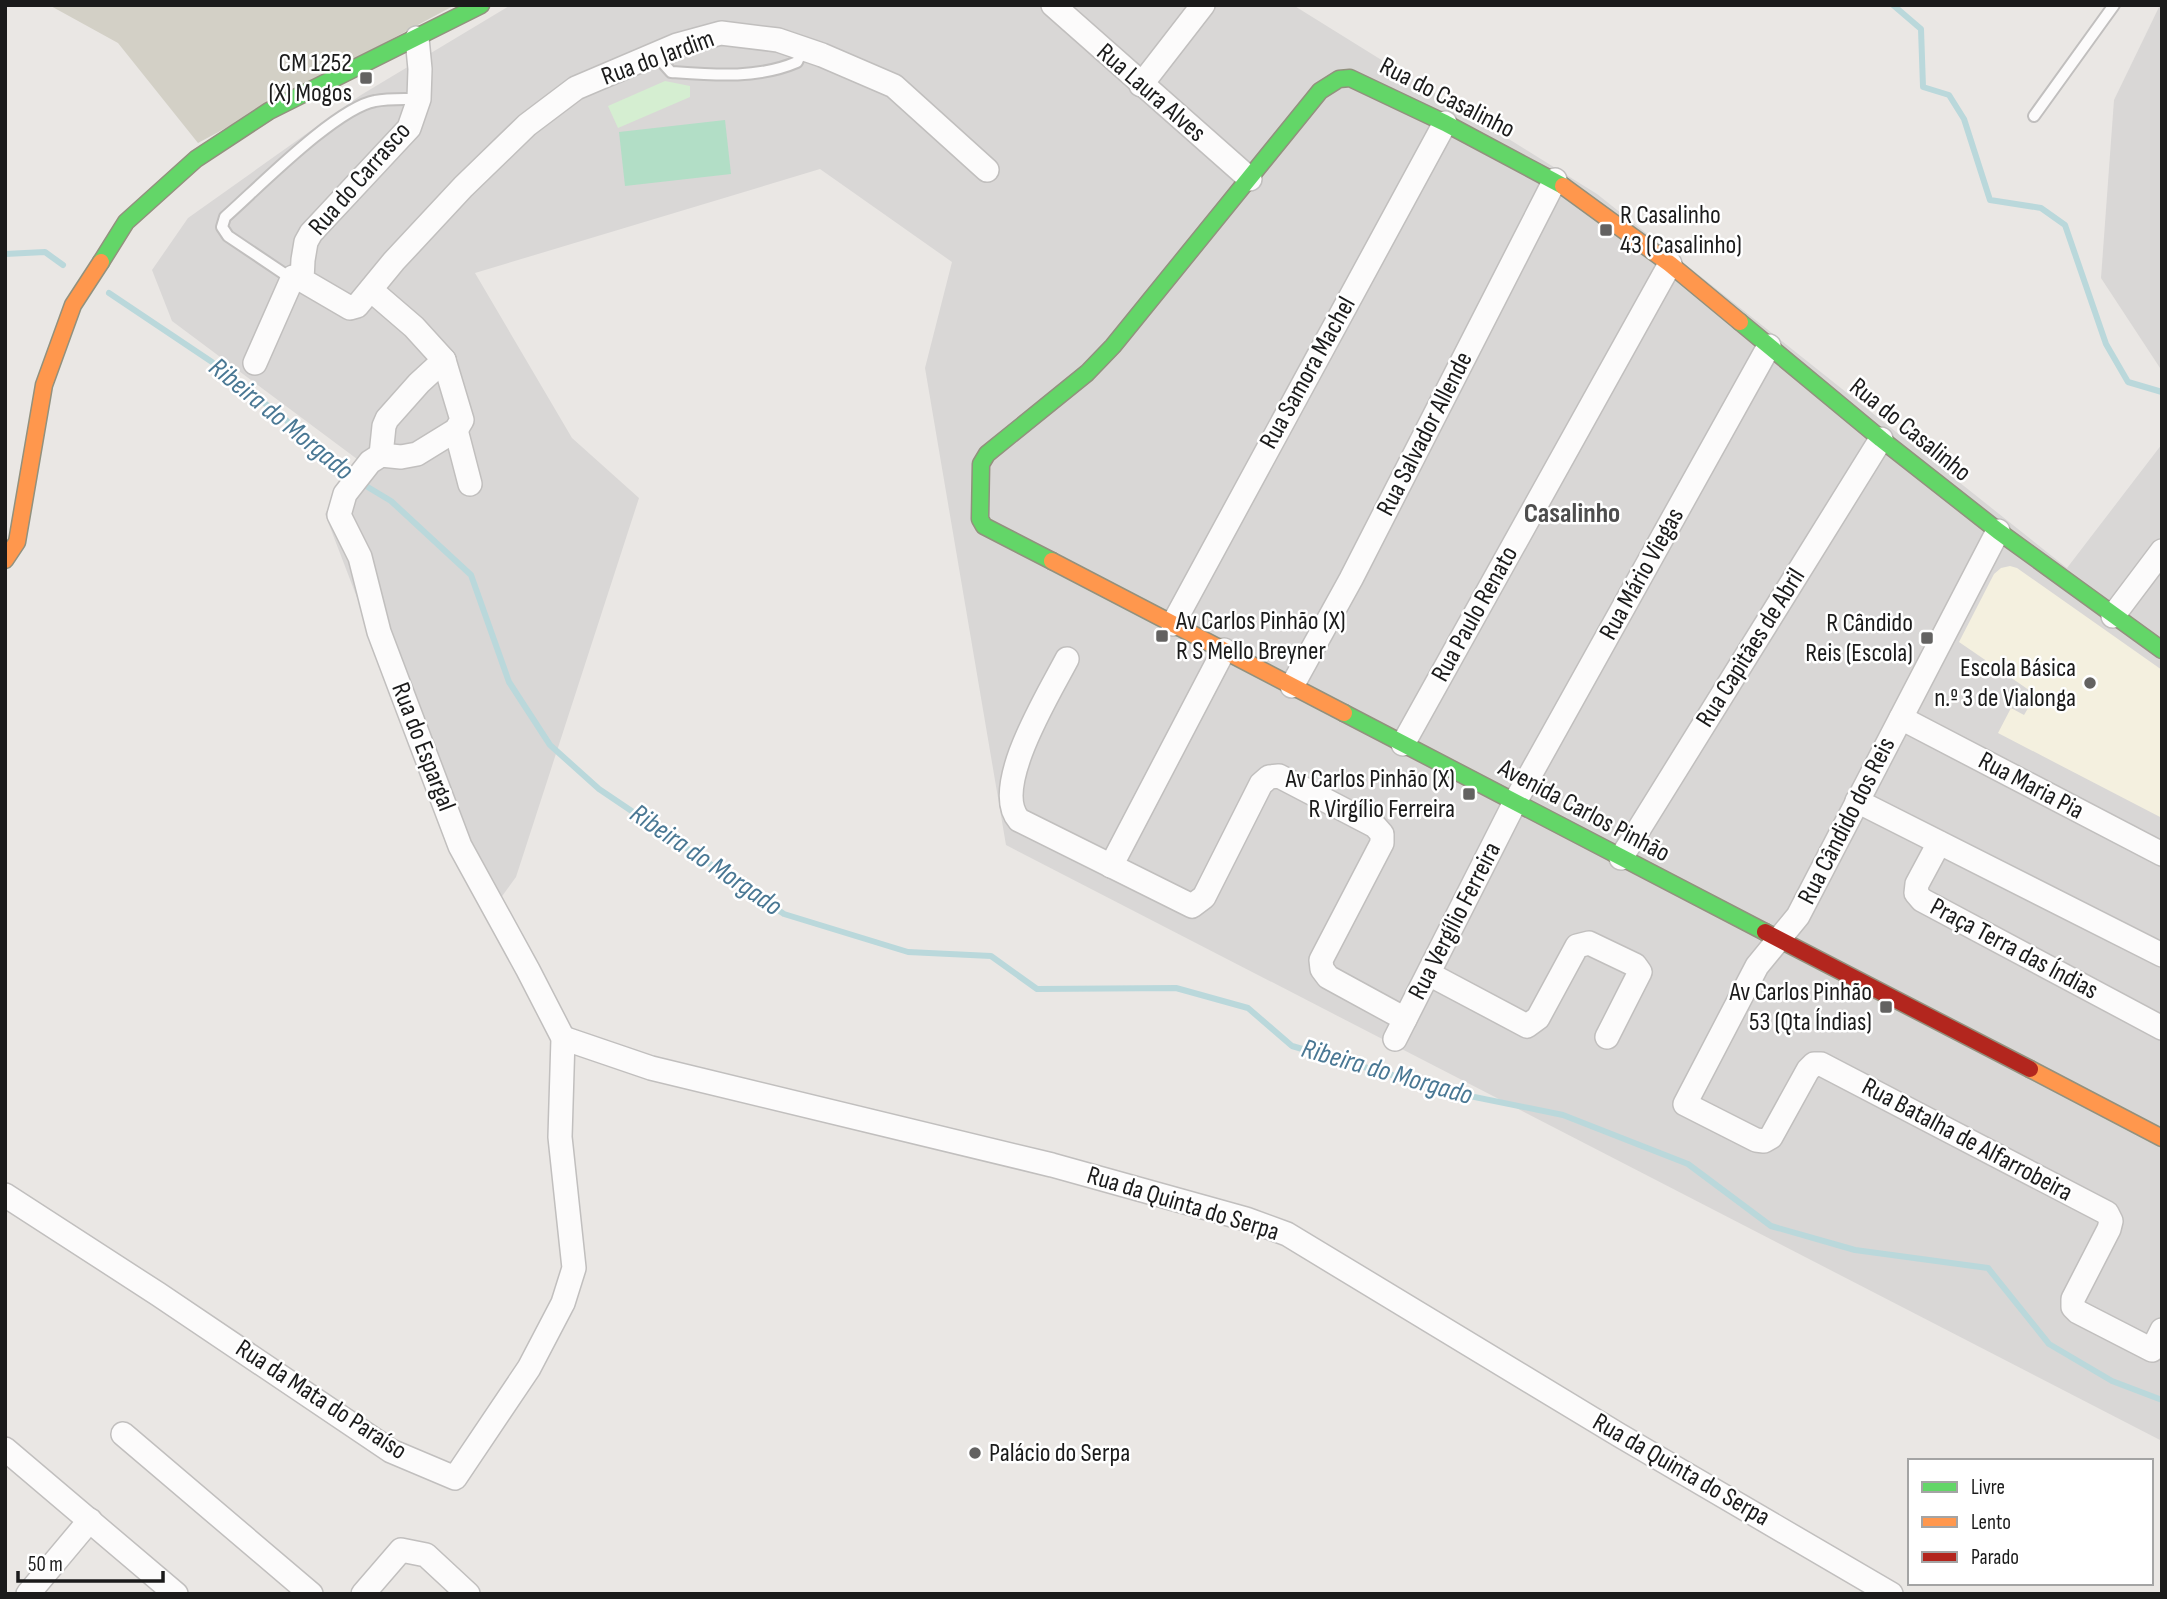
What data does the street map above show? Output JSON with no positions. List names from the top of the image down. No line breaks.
{"streets":{"street":["Rua do Jardim","Rua Laura Alves","Rua do Casalinho","Rua do Carrasco","Rua Samora Machel","Rua Salvador Allende","Rua Mário Viegas","Rua Paulo Renato","Rua Capitães de Abril","Rua do Espargal","Rua Maria Pia","Avenida Carlos Pinhão","Rua Cândido dos Reis","Rua Vergílio Ferreira","Praça Terra das Índias","Rua Batalha de Alfarrobeira","Rua da Quinta do Serpa","Rua da Mata do Paraíso"]},"crossings":[["Rua Laura Alves","Rua do Casalinho"],["Rua do Casalinho","Rua Samora Machel"],["Rua do Casalinho","Rua Salvador Allende"],["Rua do Casalinho","Rua Mário Viegas"],["Rua do Casalinho","Rua Paulo Renato"],["Rua do Casalinho","Rua Capitães de Abril"],["Rua do Casalinho","Avenida Carlos Pinhão"],["Rua do Casalinho","Rua Cândido dos Reis"],["Rua Samora Machel","Avenida Carlos Pinhão"],["Rua Salvador Allende","Avenida Carlos Pinhão"],["Rua Mário Viegas","Avenida Carlos Pinhão"],["Rua Mário Viegas","Rua Vergílio Ferreira"],["Rua Paulo Renato","Avenida Carlos Pinhão"],["Rua Capitães de Abril","Avenida Carlos Pinhão"],["Rua do Espargal","Rua da Quinta do Serpa"],["Rua do Espargal","Rua da Mata do Paraíso"],["Rua Maria Pia","Rua Cândido dos Reis"],["Avenida Carlos Pinhão","Rua Cândido dos Reis"],["Avenida Carlos Pinhão","Rua Vergílio Ferreira"],["Rua Cândido dos Reis","Rua Batalha de Alfarrobeira"],["Rua da Quinta do Serpa","Rua da Mata do Paraíso"]],"districts":["Casalinho"],"water":["Ribeira do Morgado"],"places":{"transit":["CM 1252 (X) Mogos","R Casalinho 43 (Casalinho)","Av Carlos Pinhão (X) R S Mello Breyner","R Cândido Reis (Escola)","Av Carlos Pinhão (X) R Virgílio Ferreira","Av Carlos Pinhão 53 (Qta Índias)"],"other":["Escola Básica n.º 3 de Vialonga","Palácio do Serpa"]},"legend":["Livre","Lento","Parado"],"scale_bar":"50 m"}
